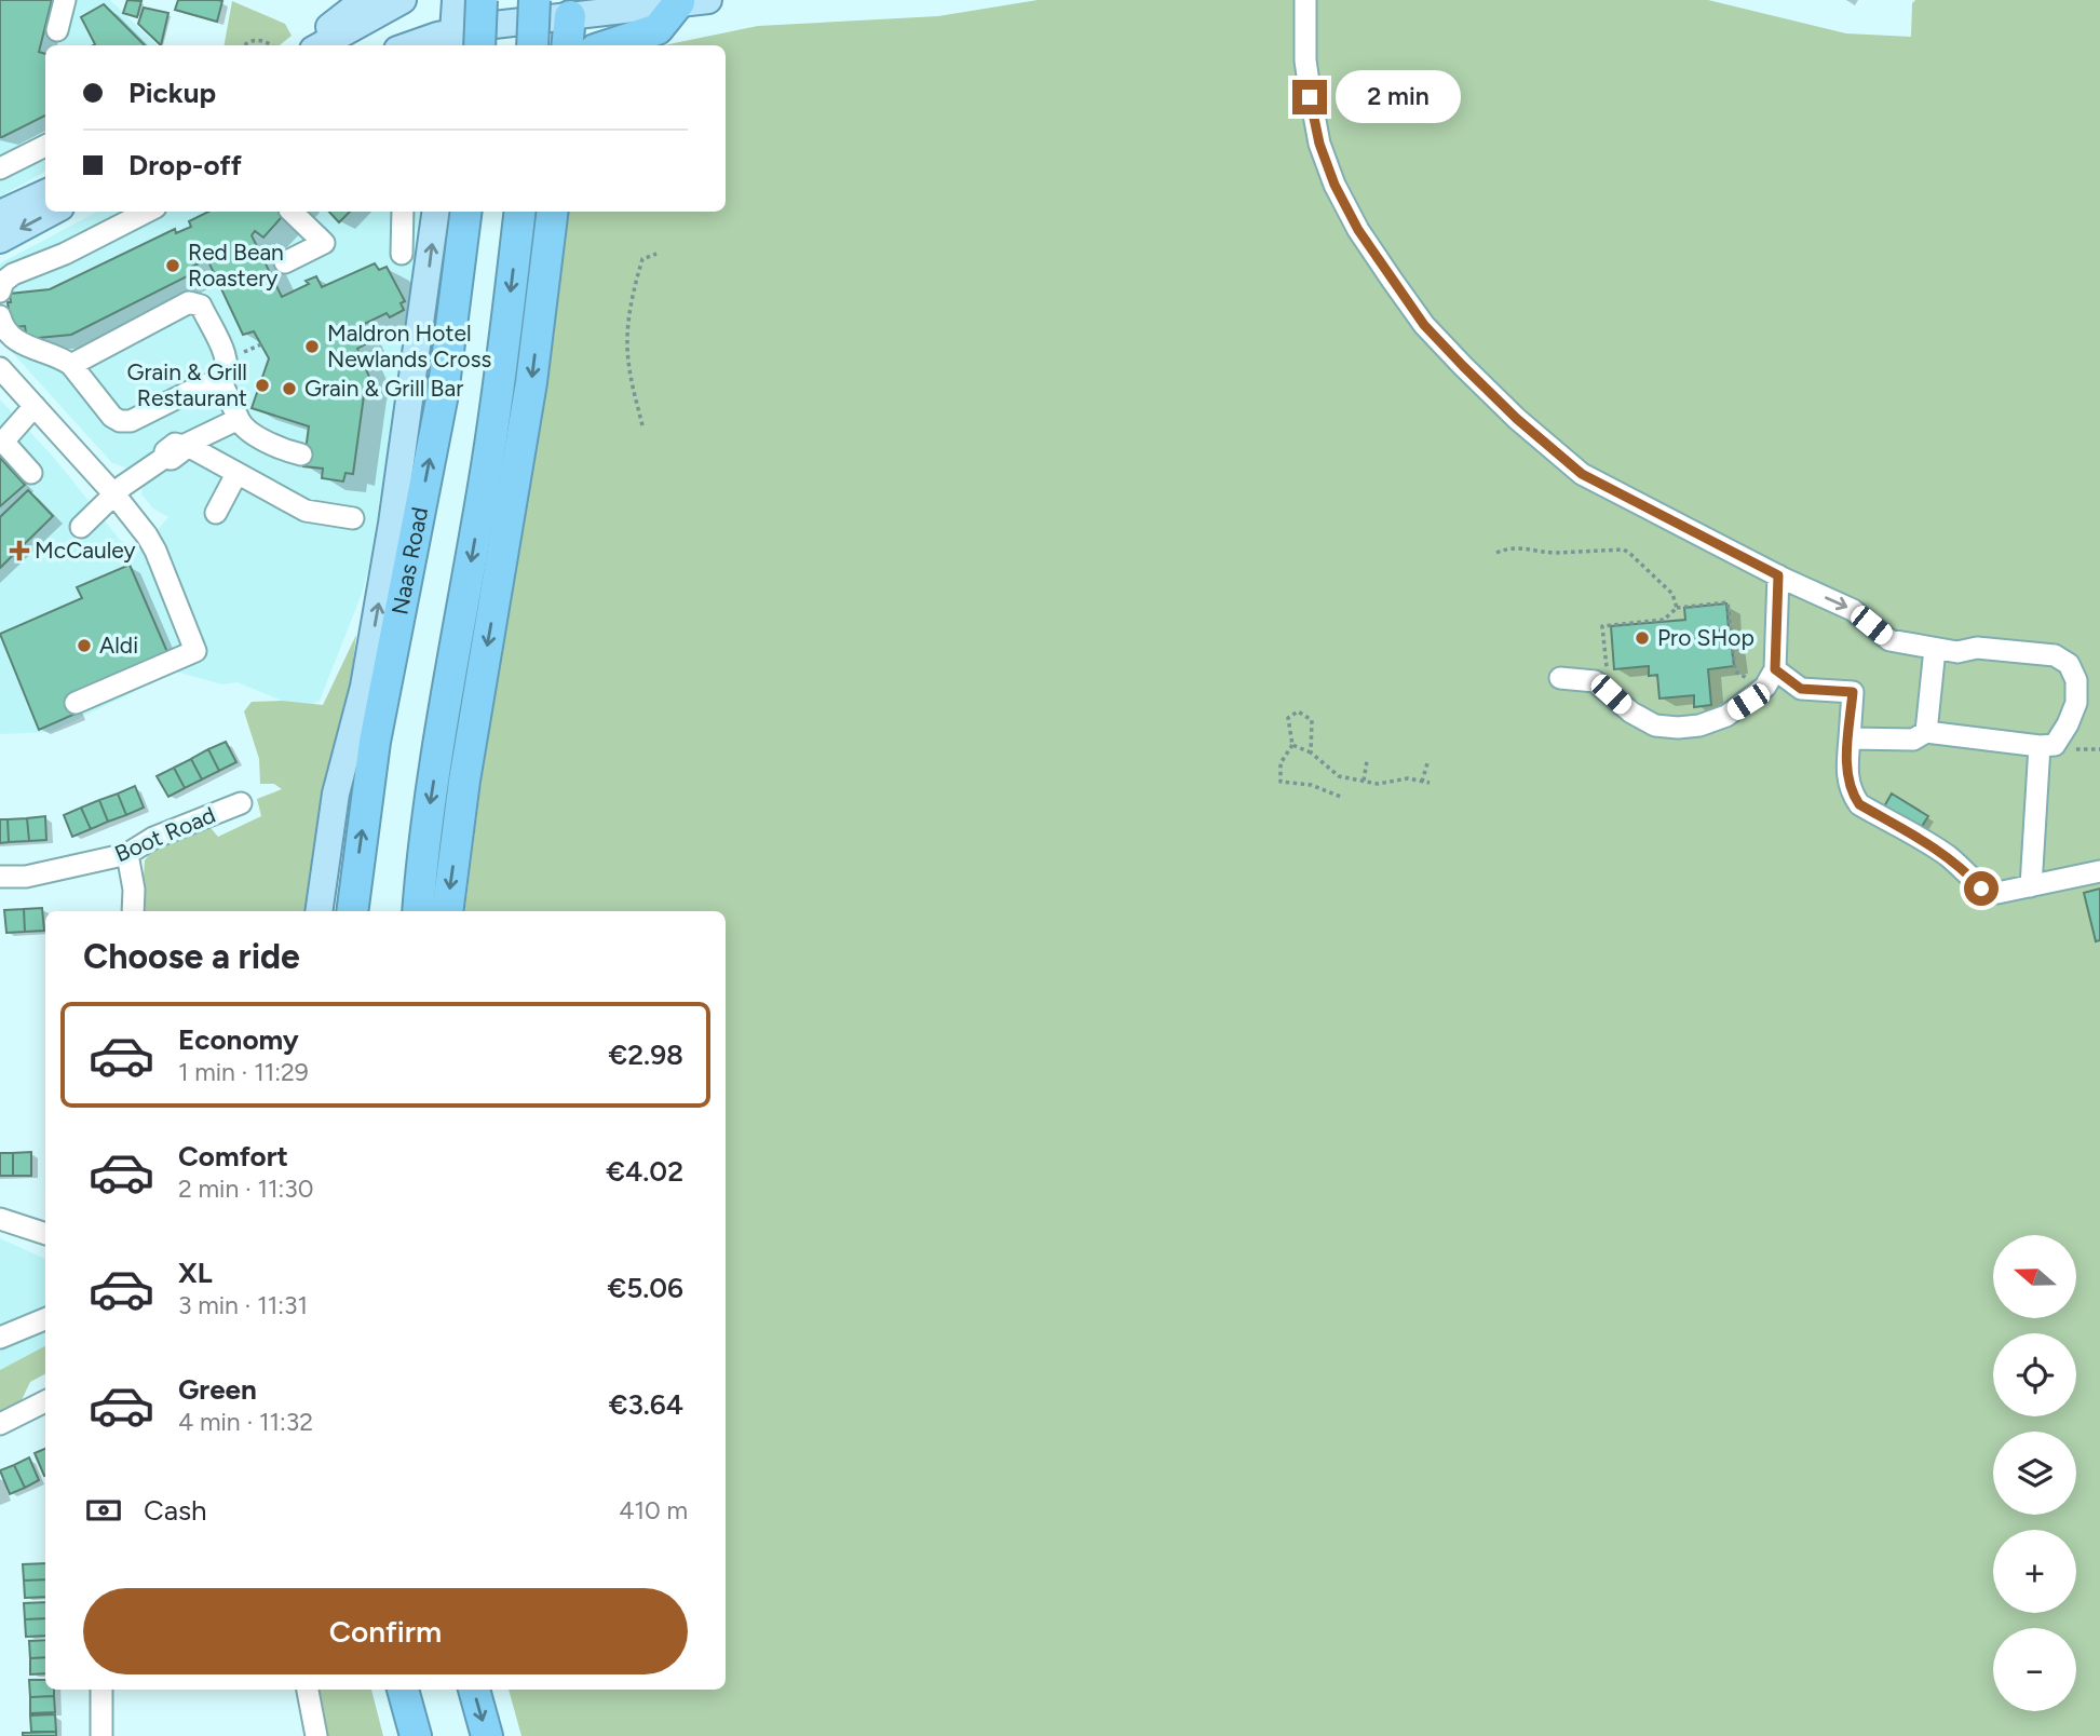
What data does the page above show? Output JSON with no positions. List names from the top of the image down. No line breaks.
{"streets":{"highway":["Naas Road"],"street":["Boot Road"]},"places":{"other":["Red Bean Roastery","Maldron Hotel Newlands Cross","Grain & Grill Restaurant","Grain & Grill Bar","Pro SHop","Aldi"],"health":["McCauley"]},"north":"left","page":{"banner":["Pickup","Drop-off"],"bubble":"2 min","heading":"Choose a ride","list":[{"name":"Economy","note":"1 min · 11:29","value":"€2.98"},{"name":"Comfort","note":"2 min · 11:30","value":"€4.02"},{"name":"XL","note":"3 min · 11:31","value":"€5.06"},{"name":"Green","note":"4 min · 11:32","value":"€3.64"}],"map_buttons":["+","−"],"pay":["Cash","410 m"],"buttons":"Confirm"}}
